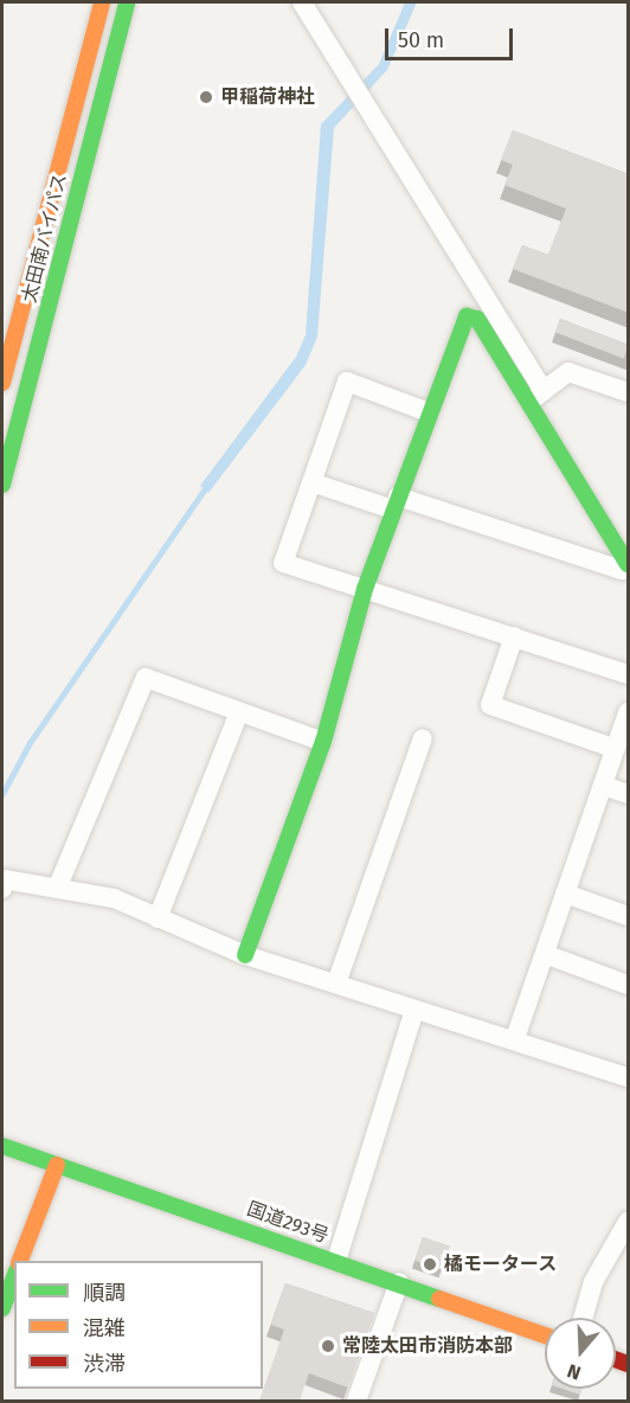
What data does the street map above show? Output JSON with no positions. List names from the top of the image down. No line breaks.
{"streets":{"main road":["太田南バイパス","国道293号"]},"places":["甲稲荷神社","橘モータース","常陸太田市消防本部"],"legend":["順調","混雑","渋滞"],"scale_bar":"50 m","north":"bottom"}
